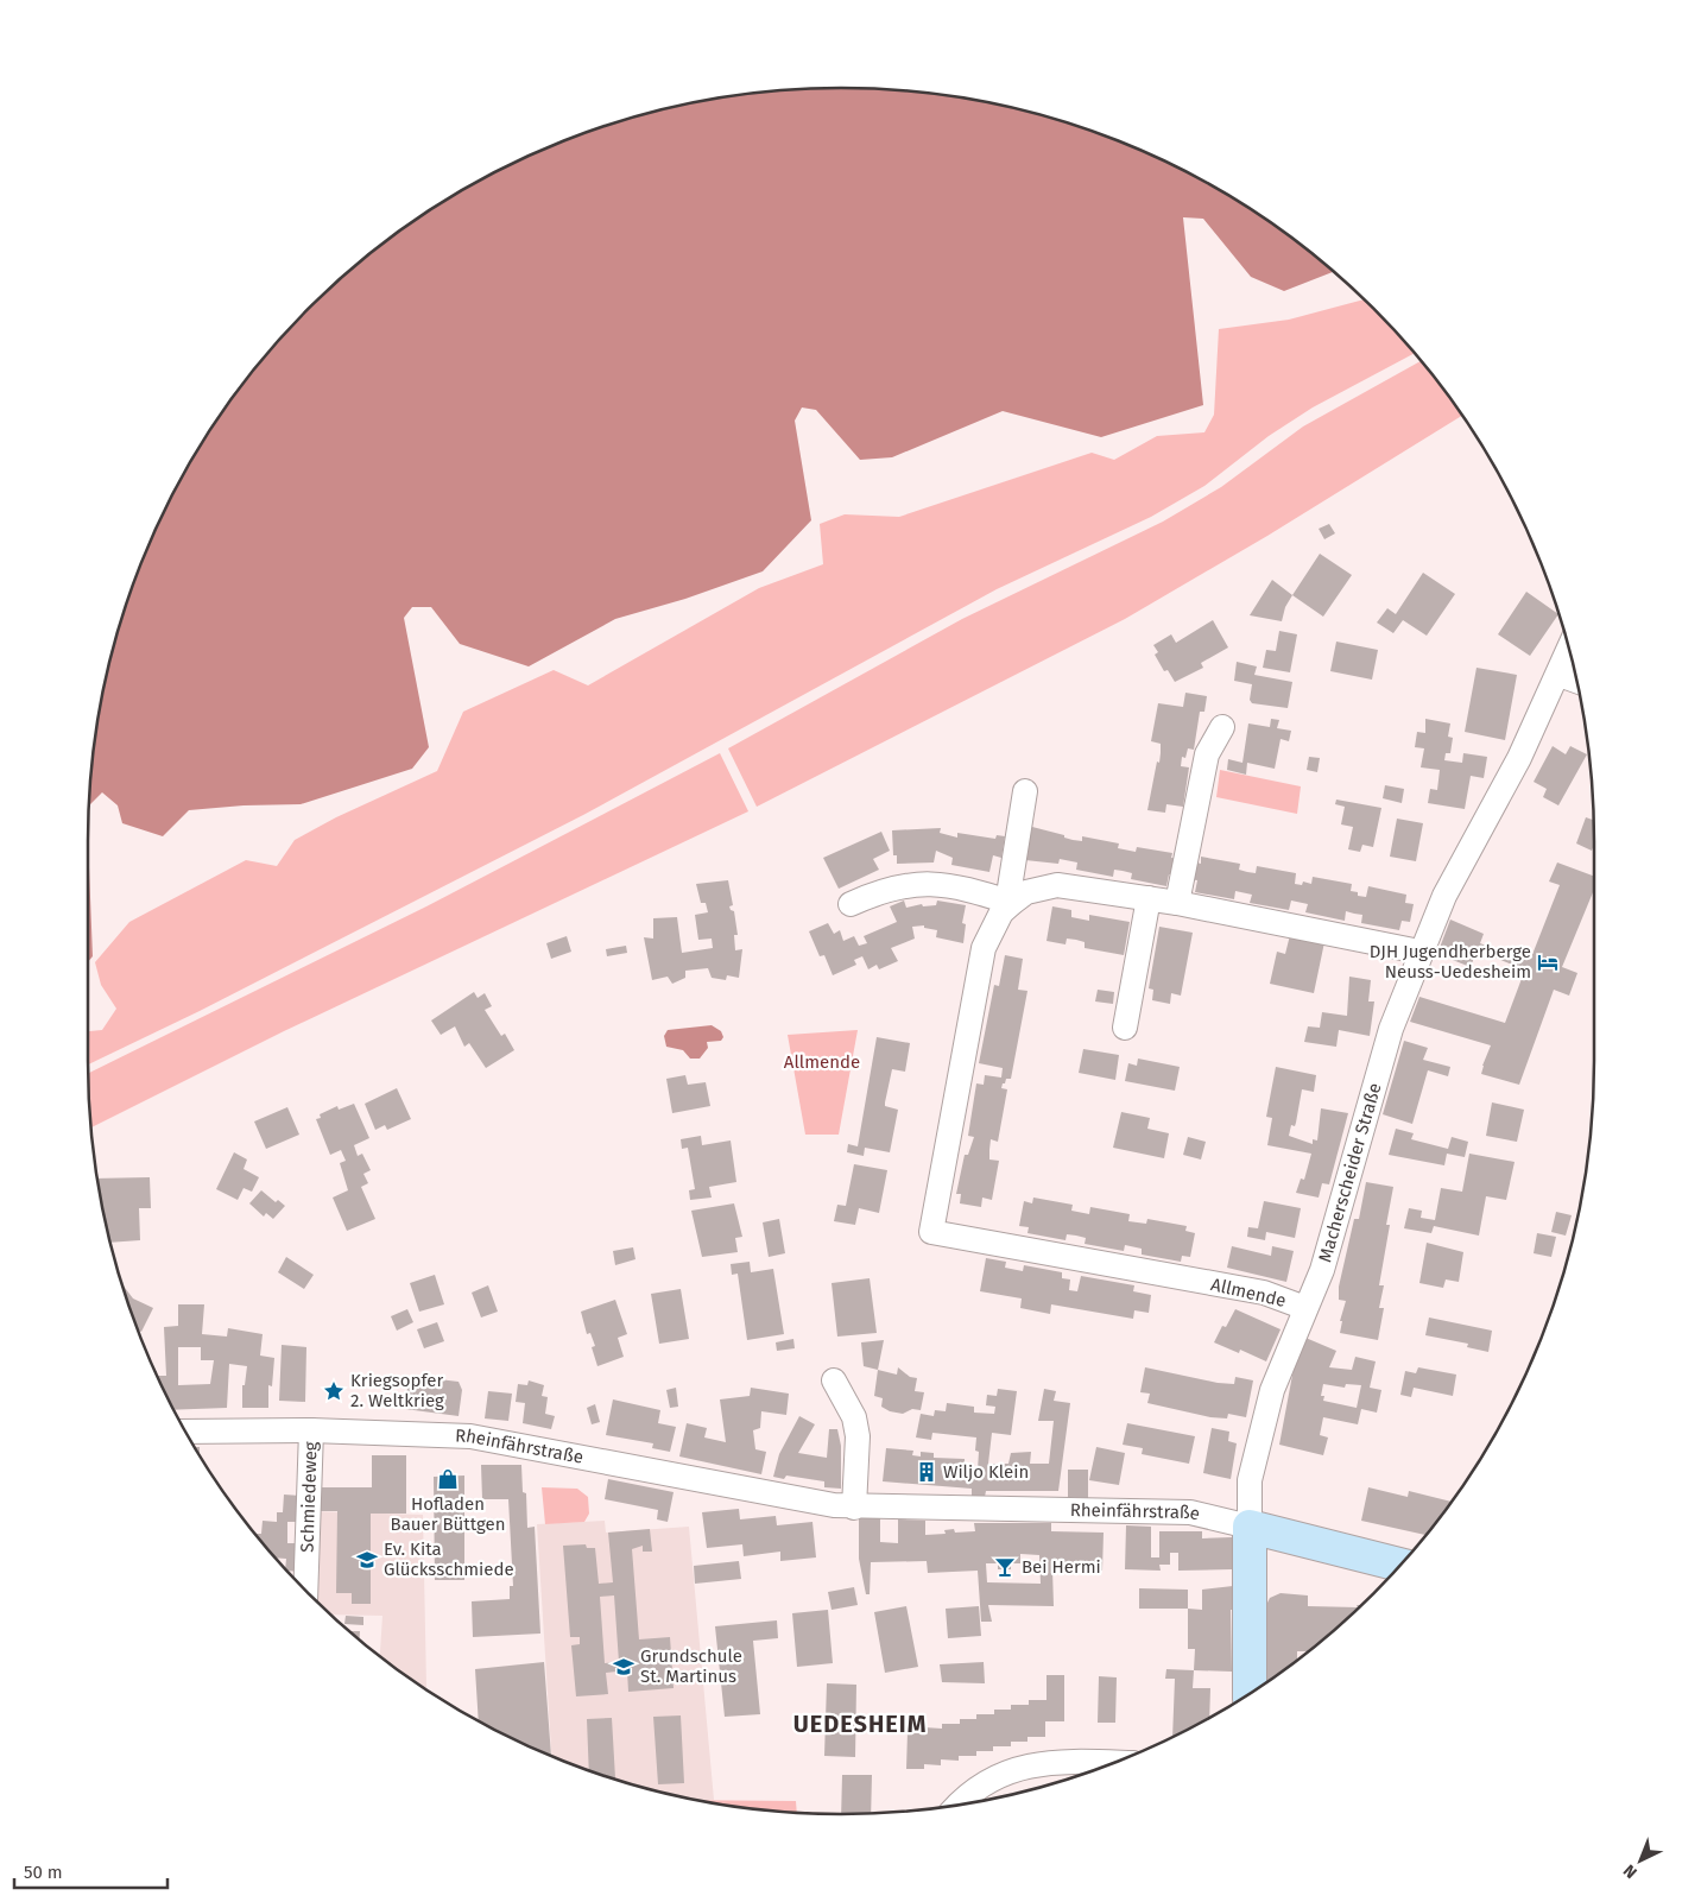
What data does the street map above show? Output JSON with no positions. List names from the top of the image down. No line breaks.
{"streets":{"street":["Macherscheider Straße","Allmende","Rheinfährstraße","Schmiedeweg"]},"crossings":[["Macherscheider Straße","Allmende"],["Macherscheider Straße","Rheinfährstraße"],["Rheinfährstraße","Schmiedeweg"]],"districts":["UEDESHEIM"],"parks":["Allmende"],"places":{"hotel":["DJH Jugendherberge Neuss-Uedesheim"],"place":["Kriegsopfer 2. Weltkrieg"],"building":["Wiljo Klein"],"shop":["Hofladen Bauer Büttgen"],"school or university":["Ev. Kita Glücksschmiede","Grundschule St. Martinus"],"bar":["Bei Hermi"]},"scale_bar":"50 m","north":"bottom left"}
